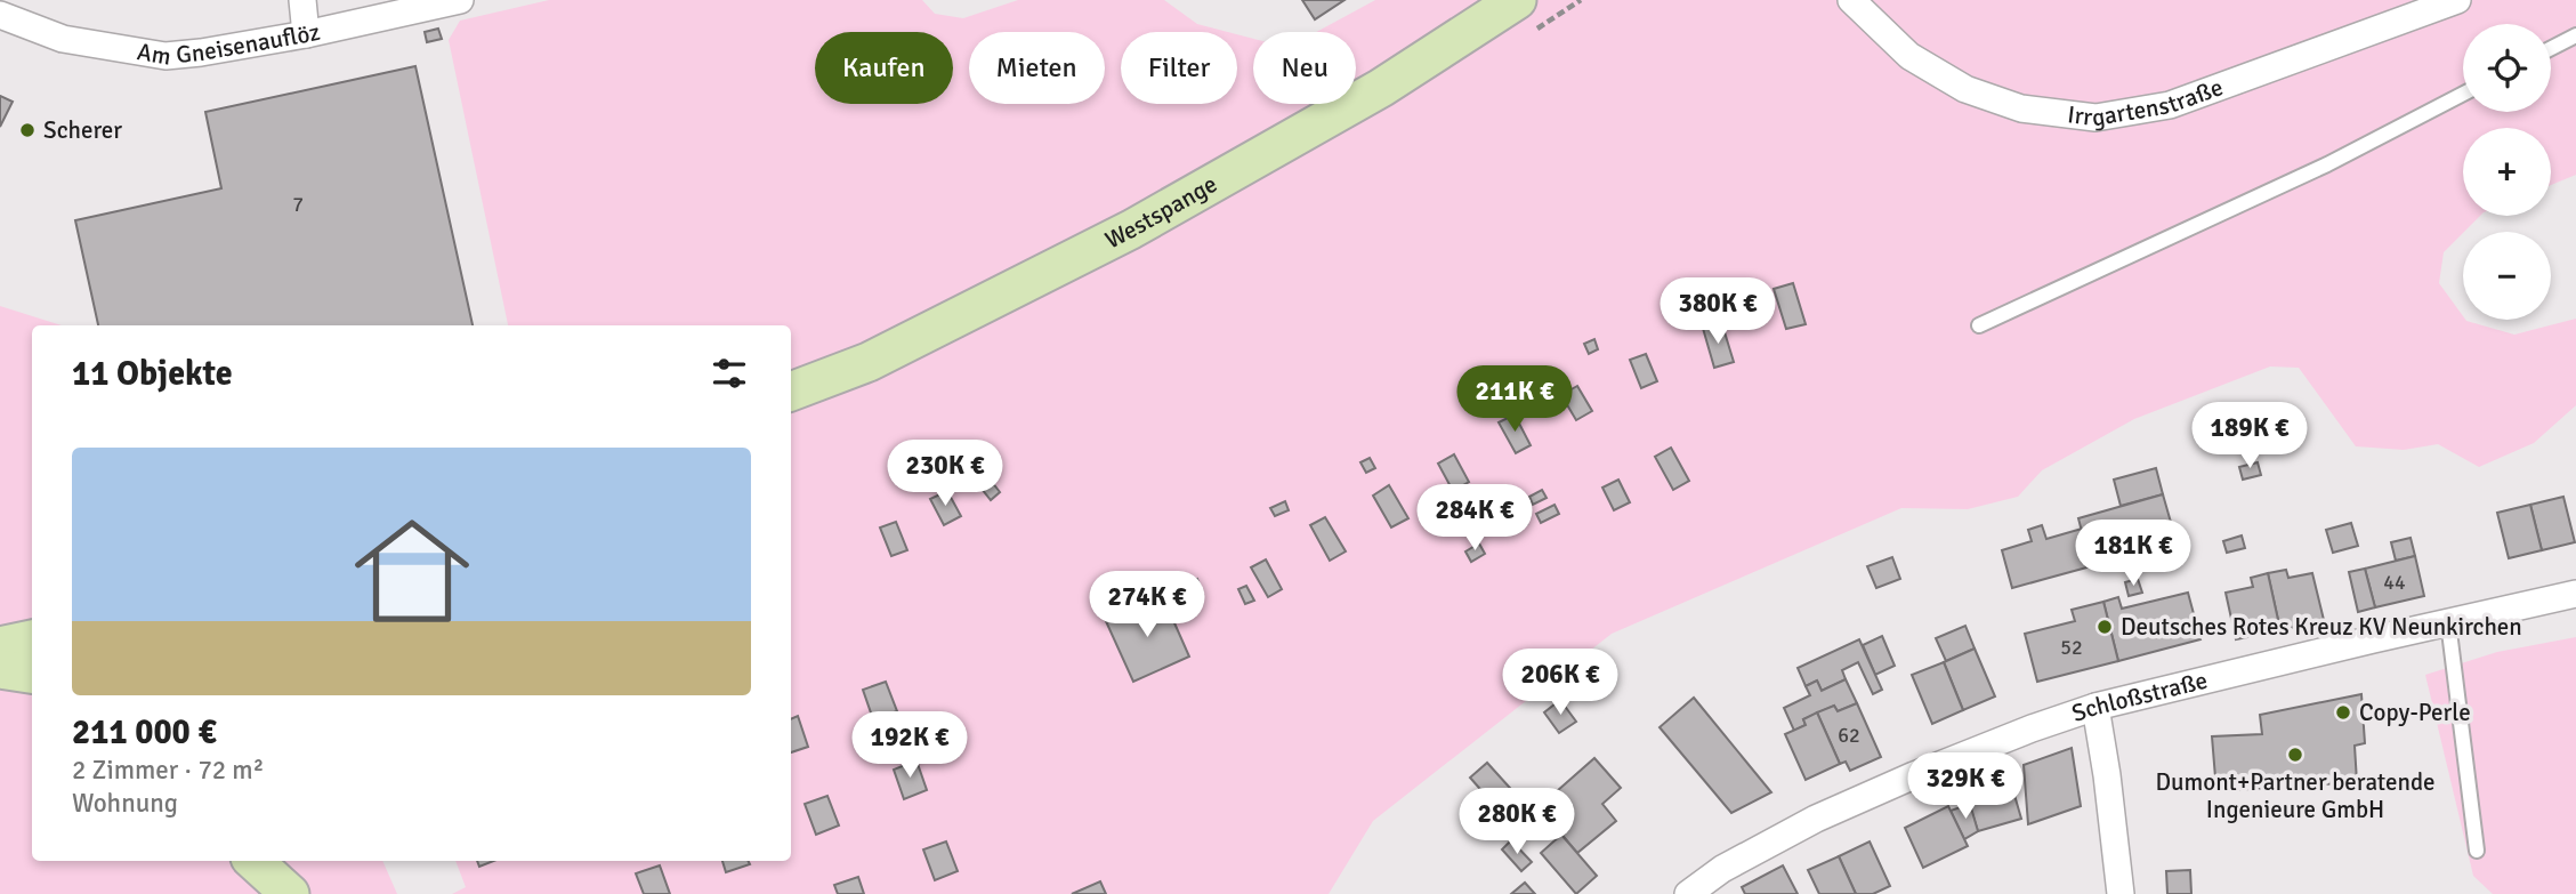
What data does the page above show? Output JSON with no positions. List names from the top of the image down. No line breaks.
{"streets":{"main road":["Westspange"],"street":["Am Gneisenauflöz","Irrgartenstraße","Schloßstraße"]},"places":["Scherer","Deutsches Rotes Kreuz KV Neunkirchen","Copy-Perle","Dumont+Partner beratende Ingenieure GmbH"],"house_numbers":["7","44","52","62"],"page":{"map_buttons":["+","−"],"chip":["Kaufen","Mieten","Filter","Neu"],"price":["380K €","211K €","189K €","230K €","284K €","181K €","274K €","206K €","192K €","329K €","280K €"],"heading":"11 Objekte","list":[{"name":"211 000 €","note":"2 Zimmer · 72 m² · Wohnung"}]}}
